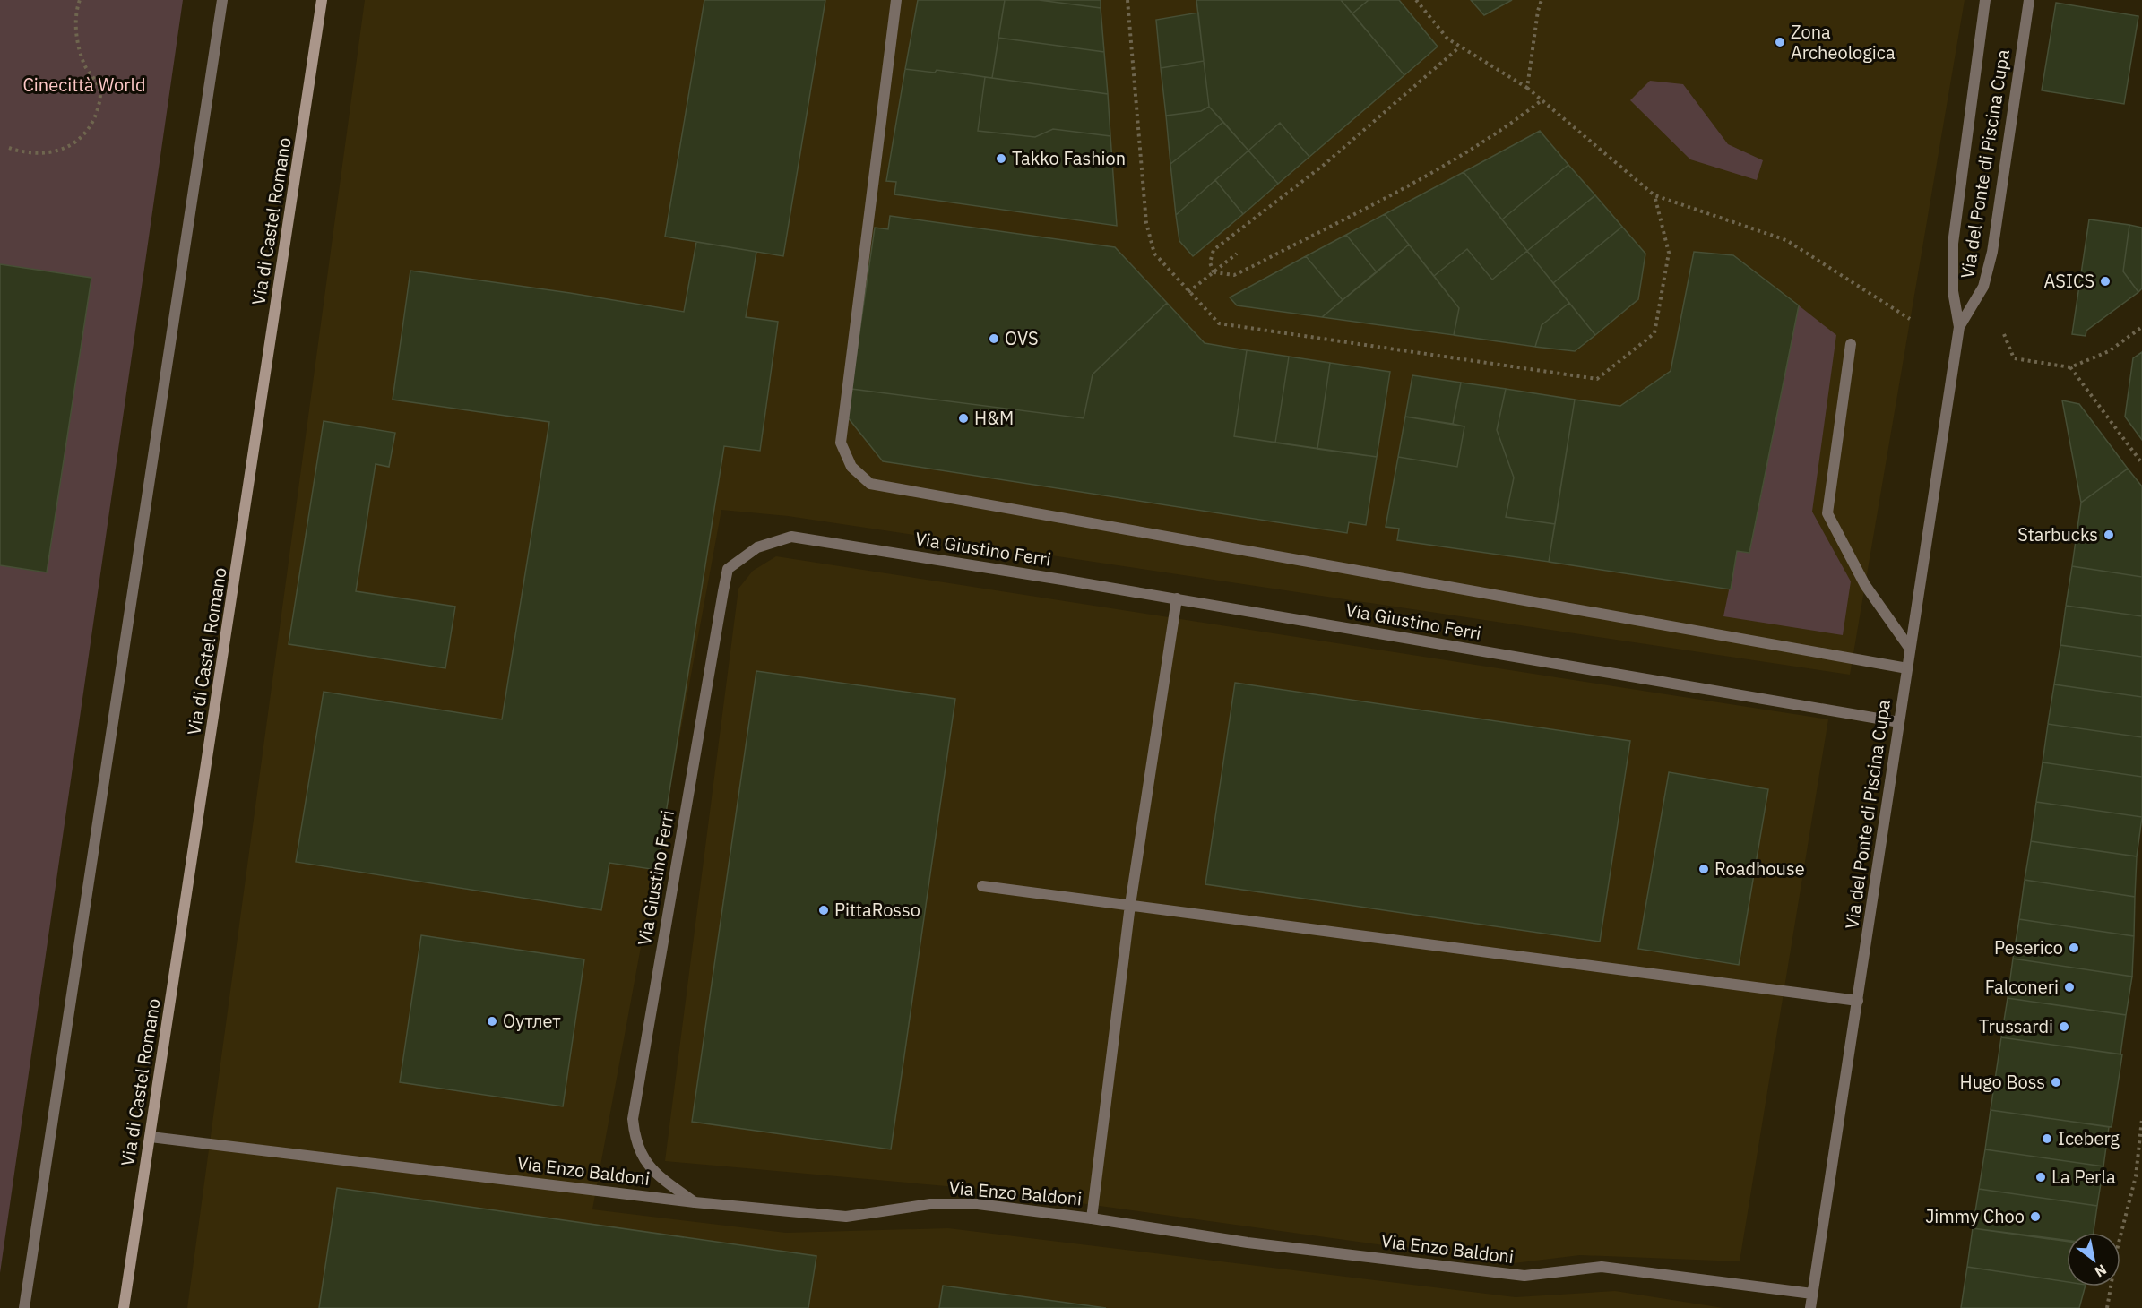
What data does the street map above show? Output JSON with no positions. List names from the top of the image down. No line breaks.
{"streets":{"street":["Via del Ponte di Piscina Cupa","Via di Castel Romano","Via Giustino Ferri","Via Enzo Baldoni"]},"crossings":[["Via del Ponte di Piscina Cupa","Via Giustino Ferri"],["Via del Ponte di Piscina Cupa","Via Enzo Baldoni"],["Via di Castel Romano","Via Enzo Baldoni"],["Via Giustino Ferri","Via Enzo Baldoni"]],"parks":["Cinecittà World"],"places":["Zona Archeologica","Takko Fashion","ASICS","OVS","H&M","Starbucks","Roadhouse","PittaRosso","Peserico","Falconeri","Оутлет","Trussardi","Hugo Boss","Iceberg","La Perla","Jimmy Choo"],"north":"bottom right"}
